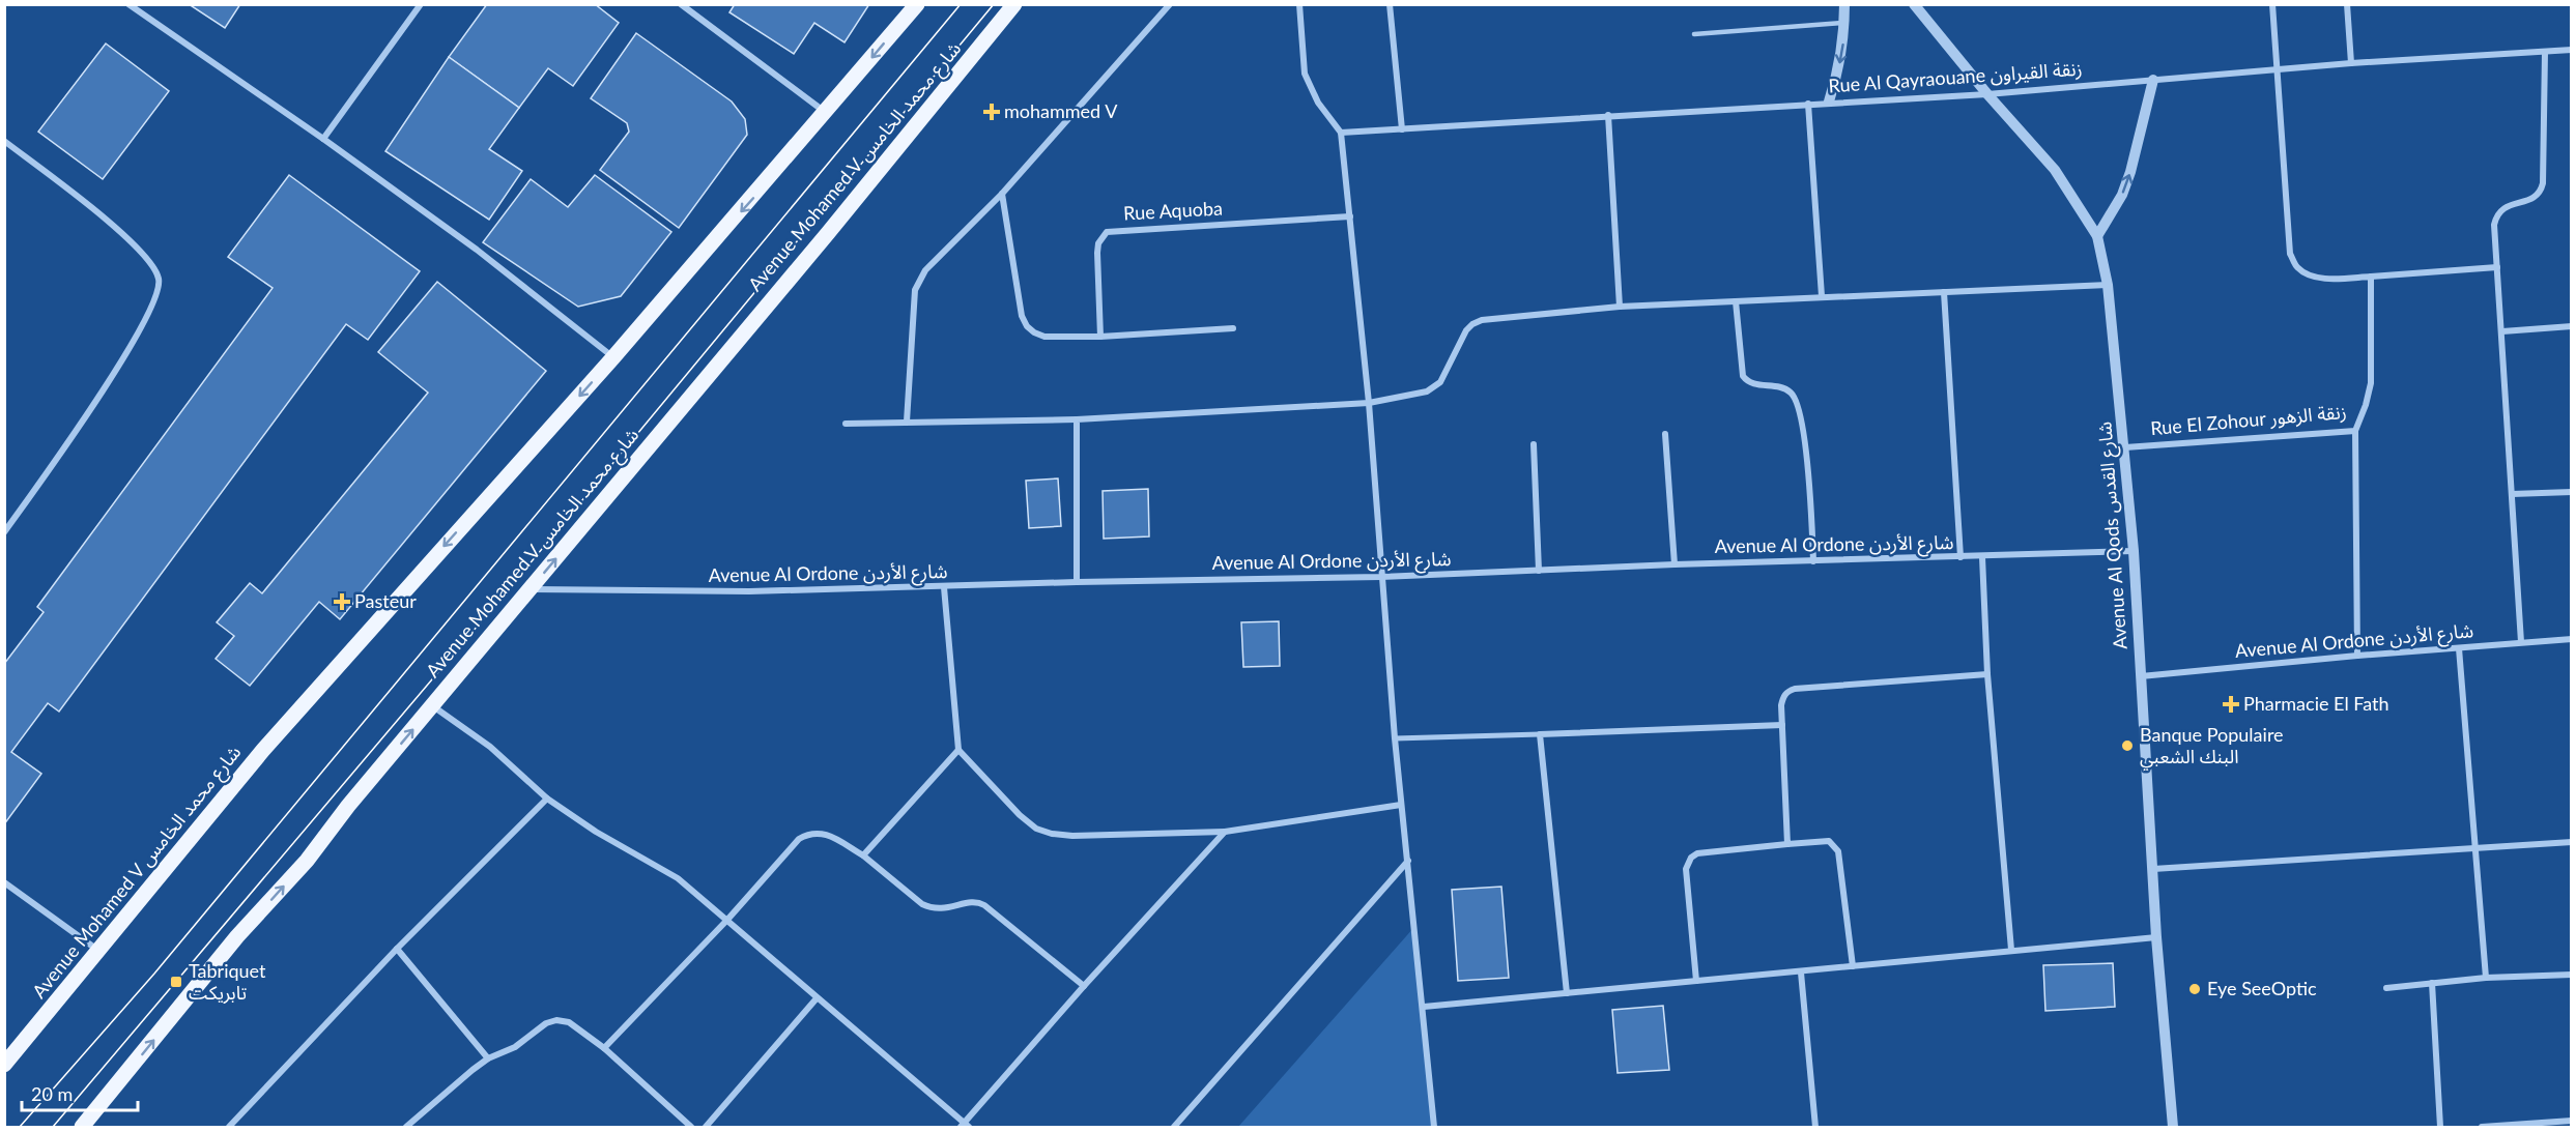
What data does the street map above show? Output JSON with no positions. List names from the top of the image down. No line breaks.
{"streets":{"main road":["Avenue Mohamed V شارع محمد الخامس"],"street":["Rue Al Qayraouane زنقة القيراون","Rue Aquoba","Rue El Zohour زنقة الزهور","Avenue Al Qods شارع القدس","Avenue Al Ordone شارع الأردن"]},"crossings":[["Rue Al Qayraouane زنقة القيراون","Avenue Al Qods شارع القدس"],["Avenue Mohamed V شارع محمد الخامس","Avenue Al Ordone شارع الأردن"],["Rue El Zohour زنقة الزهور","Avenue Al Qods شارع القدس"],["Avenue Al Qods شارع القدس","Avenue Al Ordone شارع الأردن"]],"places":{"health":["mohammed V","Pasteur","Pharmacie El Fath"],"other":["Banque Populaire البنك الشعبي","Eye SeeOptic"],"transit":["Tabriquet تابريكت"]},"scale_bar":"20 m"}
